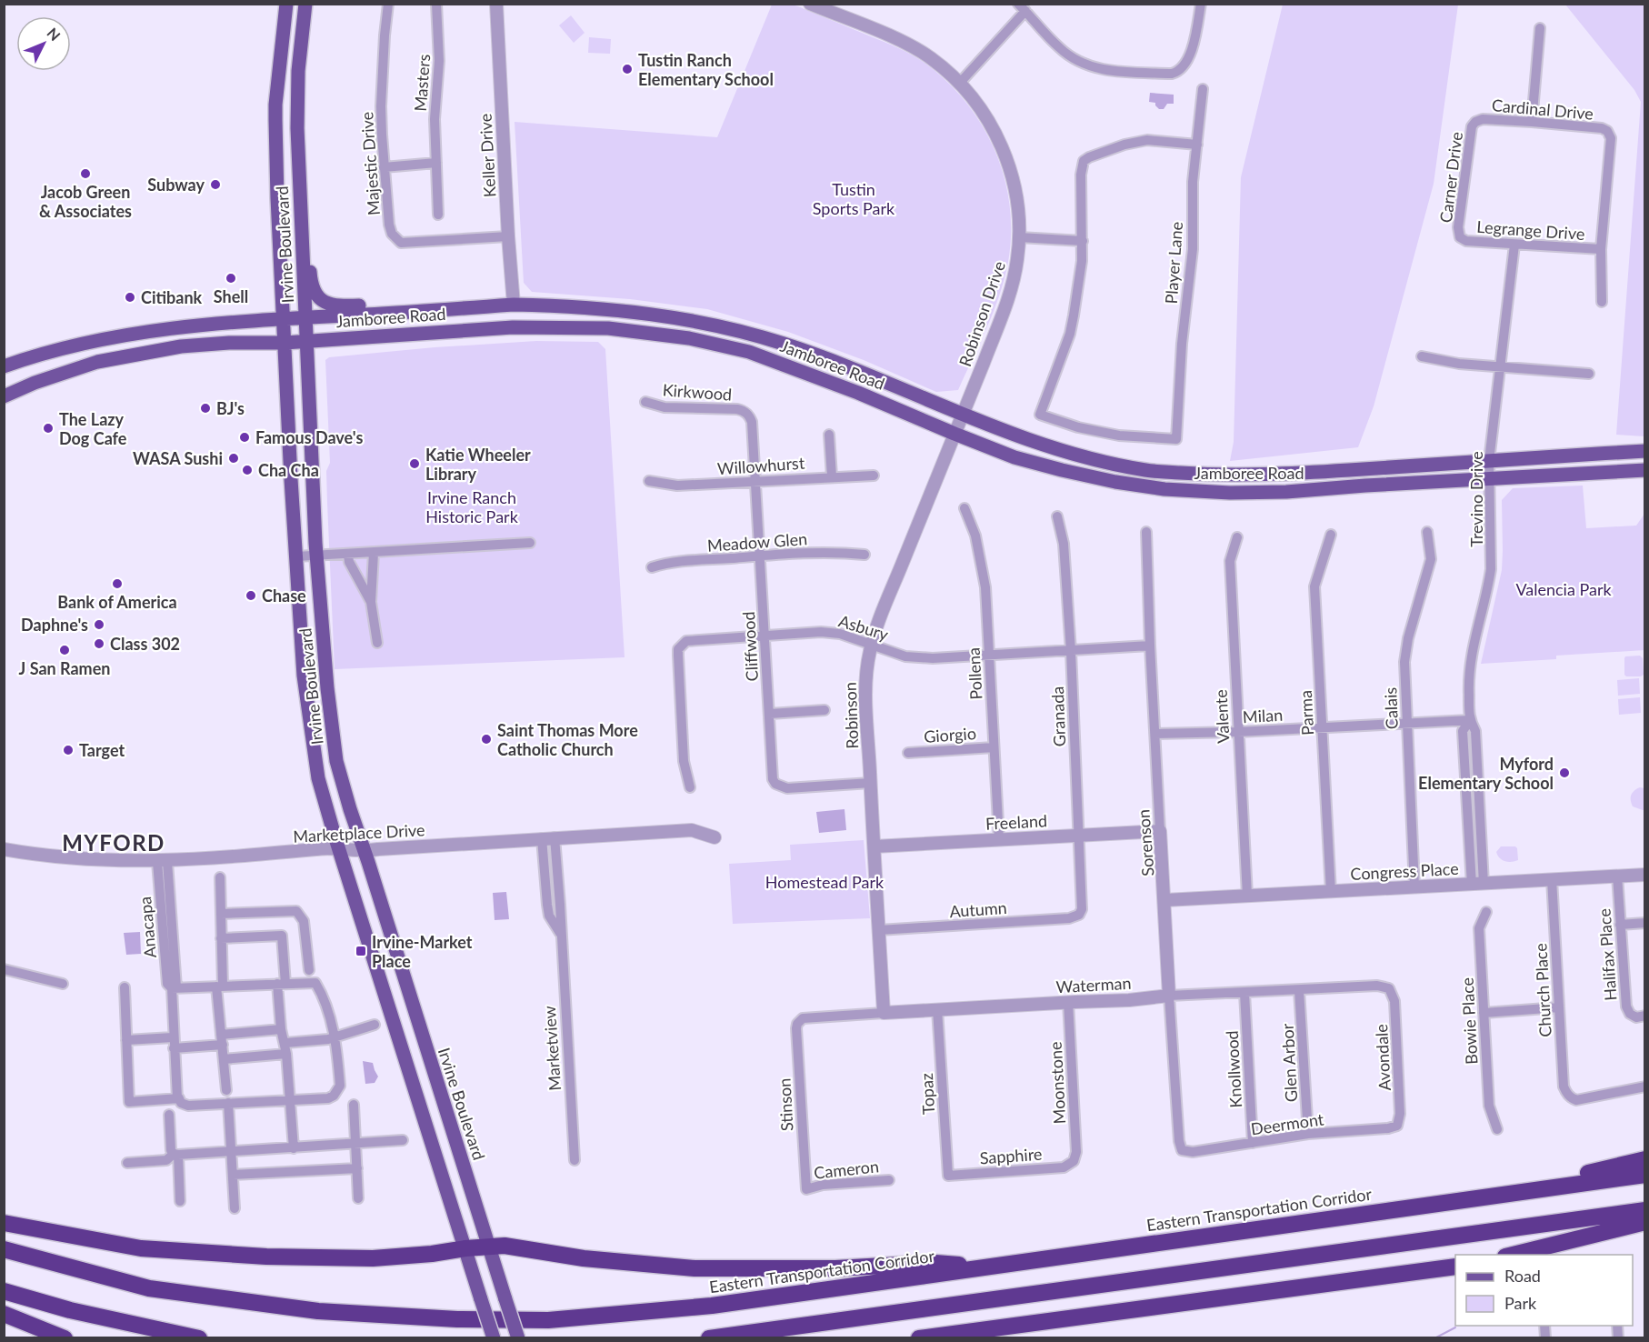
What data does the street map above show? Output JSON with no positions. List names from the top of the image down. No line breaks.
{"streets":{"highway":["Eastern Transportation Corridor"],"main road":["Irvine Boulevard","Jamboree Road"],"street":["Masters","Cardinal Drive","Keller Drive","Majestic Drive","Carner Drive","Legrange Drive","Player Lane","Robinson Drive","Kirkwood","Willowhurst","Trevino Drive","Meadow Glen","Asbury","Cliffwood","Pollena","Calais","Parma","Robinson","Milan","Granada","Valente","Giorgio","Freeland","Marketplace Drive","Sorenson","Congress Place","Autumn","Anacapa","Halifax Place","Waterman","Church Place","Bowie Place","Marketview","Avondale","Glen Arbor","Knollwood","Moonstone","Topaz","Stinson","Deermont","Sapphire","Cameron"]},"crossings":[["Cardinal Drive","Carner Drive"],["Cardinal Drive","Legrange Drive"],["Keller Drive","Majestic Drive"],["Keller Drive","Jamboree Road"],["Carner Drive","Legrange Drive"],["Legrange Drive","Trevino Drive"],["Irvine Boulevard","Jamboree Road"],["Irvine Boulevard","Marketplace Drive"],["Robinson Drive","Jamboree Road"],["Robinson Drive","Robinson"],["Jamboree Road","Trevino Drive"],["Jamboree Road","Robinson"],["Kirkwood","Cliffwood"],["Willowhurst","Cliffwood"],["Trevino Drive","Milan"],["Trevino Drive","Congress Place"],["Meadow Glen","Cliffwood"],["Asbury","Cliffwood"],["Asbury","Pollena"],["Asbury","Robinson"],["Asbury","Granada"],["Asbury","Sorenson"],["Cliffwood","Robinson"],["Pollena","Giorgio"],["Pollena","Freeland"],["Calais","Milan"],["Calais","Congress Place"],["Parma","Milan"],["Parma","Congress Place"],["Robinson","Freeland"],["Robinson","Autumn"],["Robinson","Waterman"],["Milan","Valente"],["Milan","Sorenson"],["Granada","Freeland"],["Granada","Autumn"],["Valente","Congress Place"],["Freeland","Sorenson"],["Marketplace Drive","Anacapa"],["Marketplace Drive","Marketview"],["Sorenson","Congress Place"],["Sorenson","Waterman"],["Sorenson","Deermont"],["Congress Place","Halifax Place"],["Congress Place","Church Place"],["Waterman","Avondale"],["Waterman","Glen Arbor"],["Waterman","Knollwood"],["Waterman","Moonstone"],["Waterman","Topaz"],["Waterman","Stinson"],["Avondale","Deermont"],["Glen Arbor","Deermont"],["Knollwood","Deermont"],["Moonstone","Sapphire"],["Topaz","Sapphire"],["Stinson","Cameron"]],"districts":["MYFORD"],"parks":["Tustin Sports Park","Irvine Ranch Historic Park","Valencia Park","Homestead Park"],"places":{"other":["Tustin Ranch Elementary School","Jacob Green & Associates","Subway","Shell","Citibank","BJ's","The Lazy Dog Cafe","Famous Dave's","WASA Sushi","Katie Wheeler Library","Cha Cha","Bank of America","Chase","Daphne's","Class 302","J San Ramen","Saint Thomas More Catholic Church","Target","Myford Elementary School"],"transit":["Irvine-Market Place"]},"legend":["Road","Park"],"north":"top right"}
